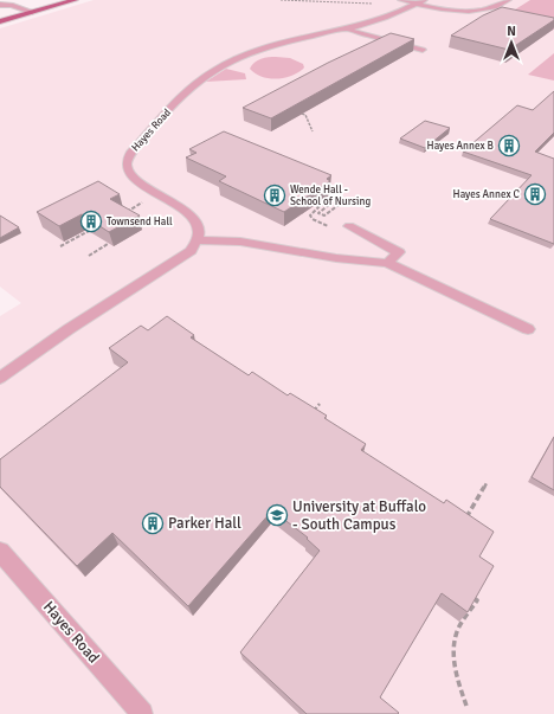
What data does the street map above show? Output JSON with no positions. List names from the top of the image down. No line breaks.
{"streets":{"street":["Hayes Road"]},"places":{"building":["Hayes Annex B","Hayes Annex C","Wende Hall - School of Nursing","Townsend Hall","Parker Hall"],"school or university":["University at Buffalo - South Campus"]},"north":"top"}
